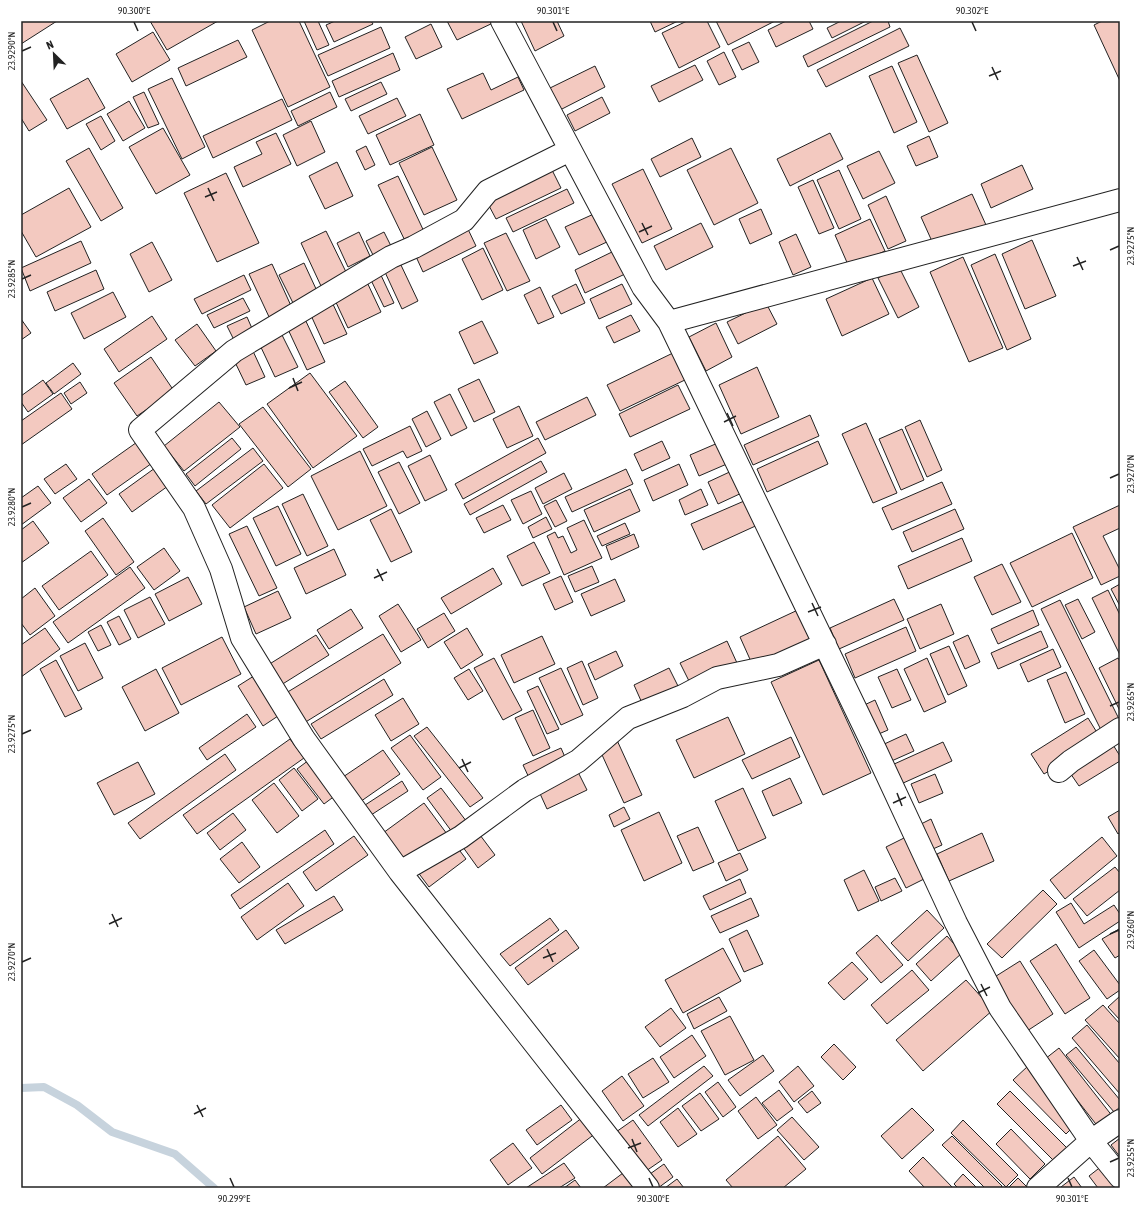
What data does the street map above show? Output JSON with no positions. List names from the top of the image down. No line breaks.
{"north":"top left","coordinates":["90.300°E","90.301°E","90.302°E","23.9290°N","23.9275°N","23.9285°N","23.9270°N","23.9280°N","23.9265°N","23.9260°N","23.9255°N","90.299°E"]}
